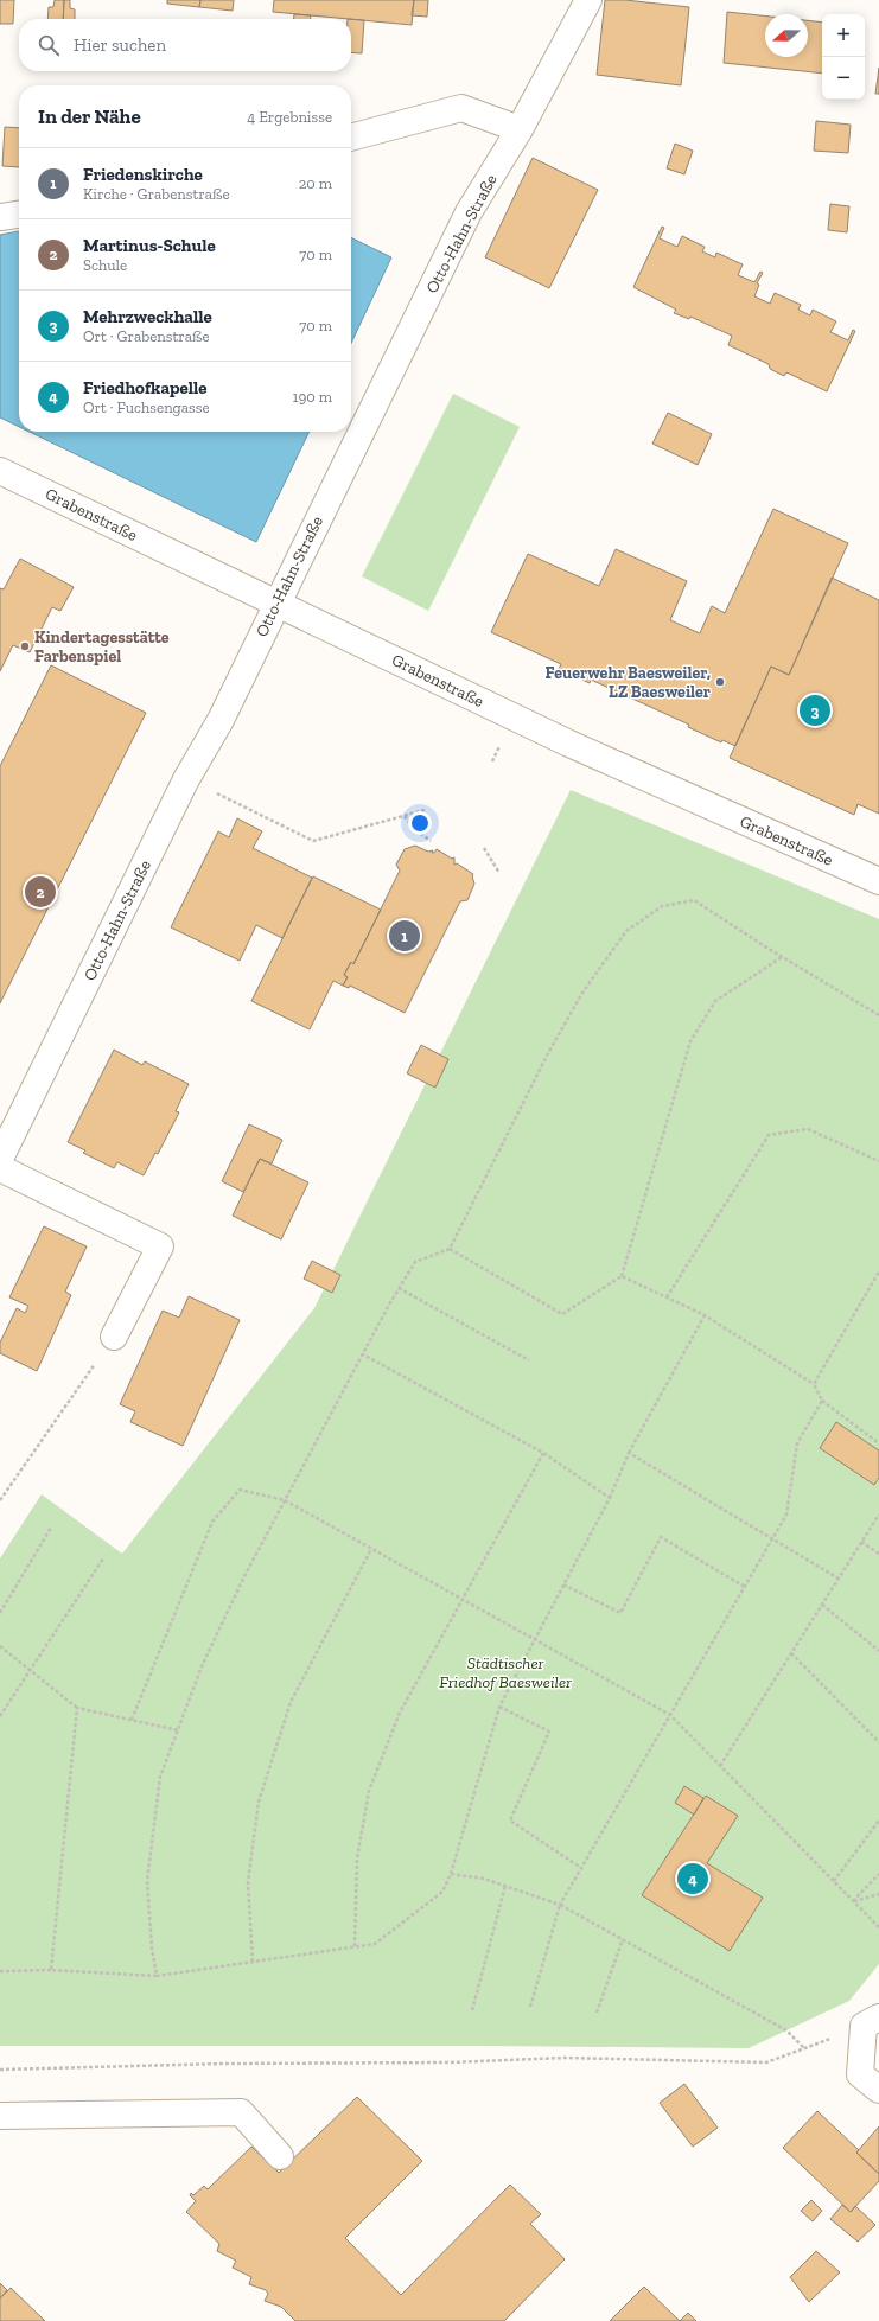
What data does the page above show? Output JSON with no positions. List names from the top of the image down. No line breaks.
{"streets":{"street":["Otto-Hahn-Straße","Grabenstraße"]},"crossings":[["Otto-Hahn-Straße","Grabenstraße"]],"parks":["Städtischer Friedhof Baesweiler"],"places":["Kindertagesstätte Farbenspiel","Feuerwehr Baesweiler, LZ Baesweiler"],"north":"left","page":{"map_buttons":["+","−"],"search":"Hier suchen","heading":["In der Nähe","4 Ergebnisse"],"list":[{"mark":"1","name":"Friedenskirche","note":"Kirche · Grabenstraße","value":"20 m"},{"mark":"2","name":"Martinus-Schule","note":"Schule","value":"70 m"},{"mark":"3","name":"Mehrzweckhalle","note":"Ort · Grabenstraße","value":"70 m"},{"mark":"4","name":"Friedhofkapelle","note":"Ort · Fuchsengasse","value":"190 m"}],"pins":["3","2","1","4"]}}
